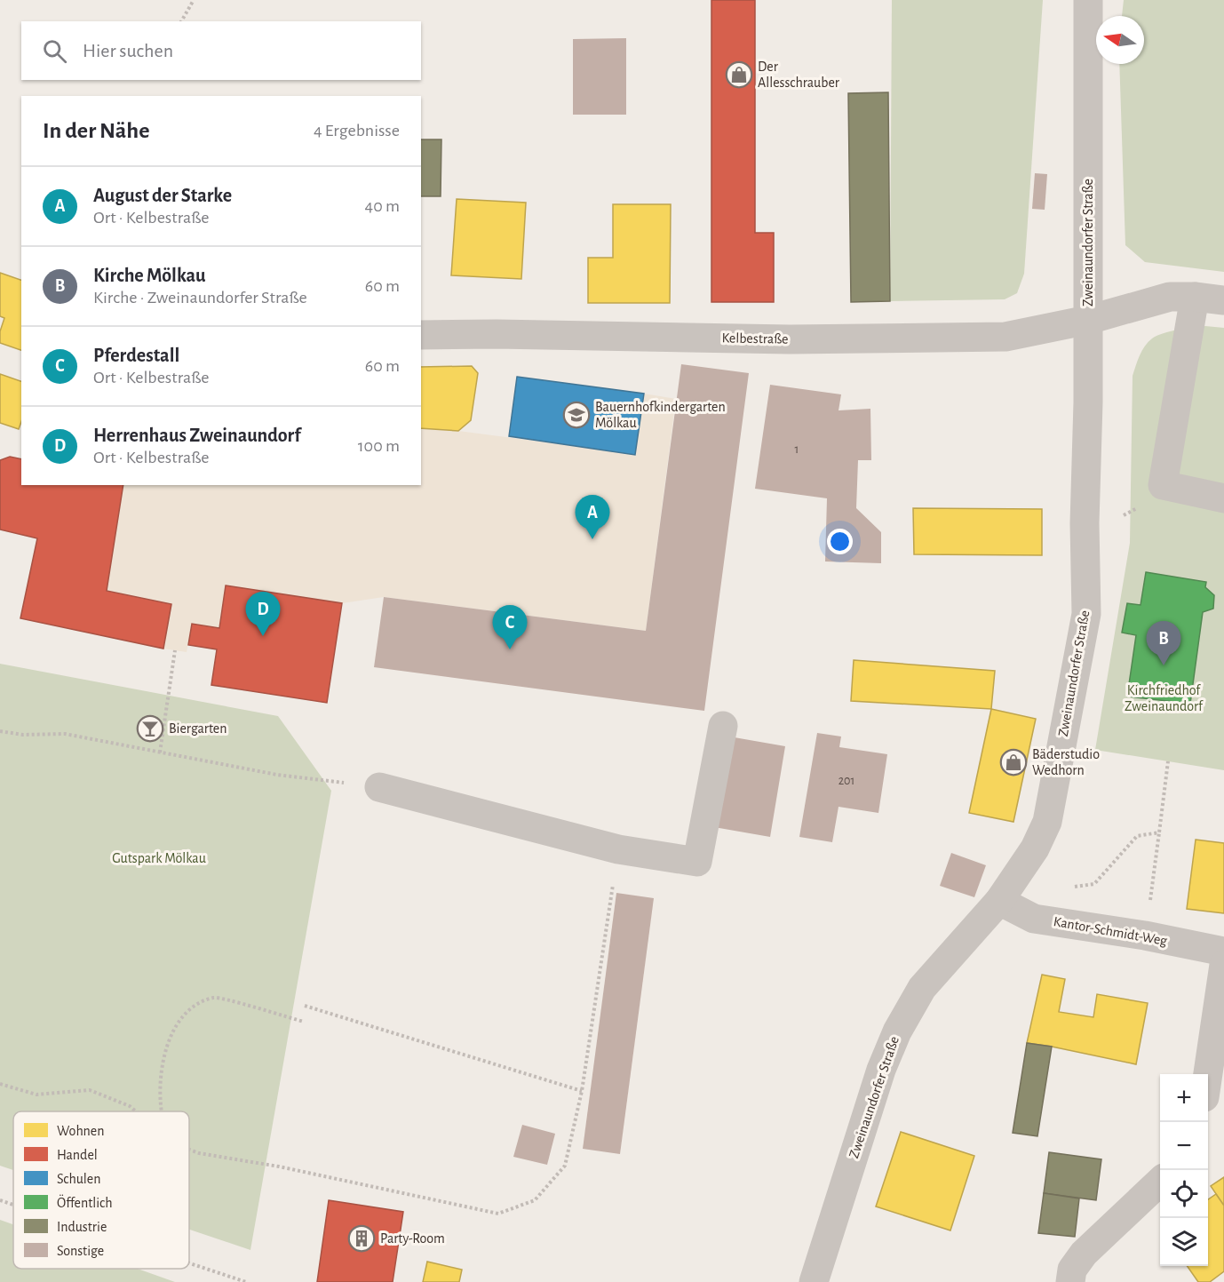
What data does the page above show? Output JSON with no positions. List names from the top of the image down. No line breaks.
{"streets":{"street":["Zweinaundorfer Straße","Kelbestraße","Kantor-Schmidt-Weg"]},"crossings":[["Zweinaundorfer Straße","Kelbestraße"],["Zweinaundorfer Straße","Kantor-Schmidt-Weg"]],"parks":["Kirchfriedhof Zweinaundorf","Gutspark Mölkau"],"places":{"shop":["Der Allesschrauber","Bäderstudio Wedhorn"],"school or university":["Bauernhofkindergarten Mölkau"],"bar":["Biergarten"],"building":["Party-Room"]},"house_numbers":["1","201"],"legend":["Wohnen","Handel","Schulen","Öffentlich","Industrie","Sonstige"],"north":"left","page":{"search":"Hier suchen","heading":["In der Nähe","4 Ergebnisse"],"list":[{"mark":"A","name":"August der Starke","note":"Ort · Kelbestraße","value":"40 m"},{"mark":"B","name":"Kirche Mölkau","note":"Kirche · Zweinaundorfer Straße","value":"60 m"},{"mark":"C","name":"Pferdestall","note":"Ort · Kelbestraße","value":"60 m"},{"mark":"D","name":"Herrenhaus Zweinaundorf","note":"Ort · Kelbestraße","value":"100 m"}],"pins":["A","D","C","B"],"map_buttons":["+","−"]}}
